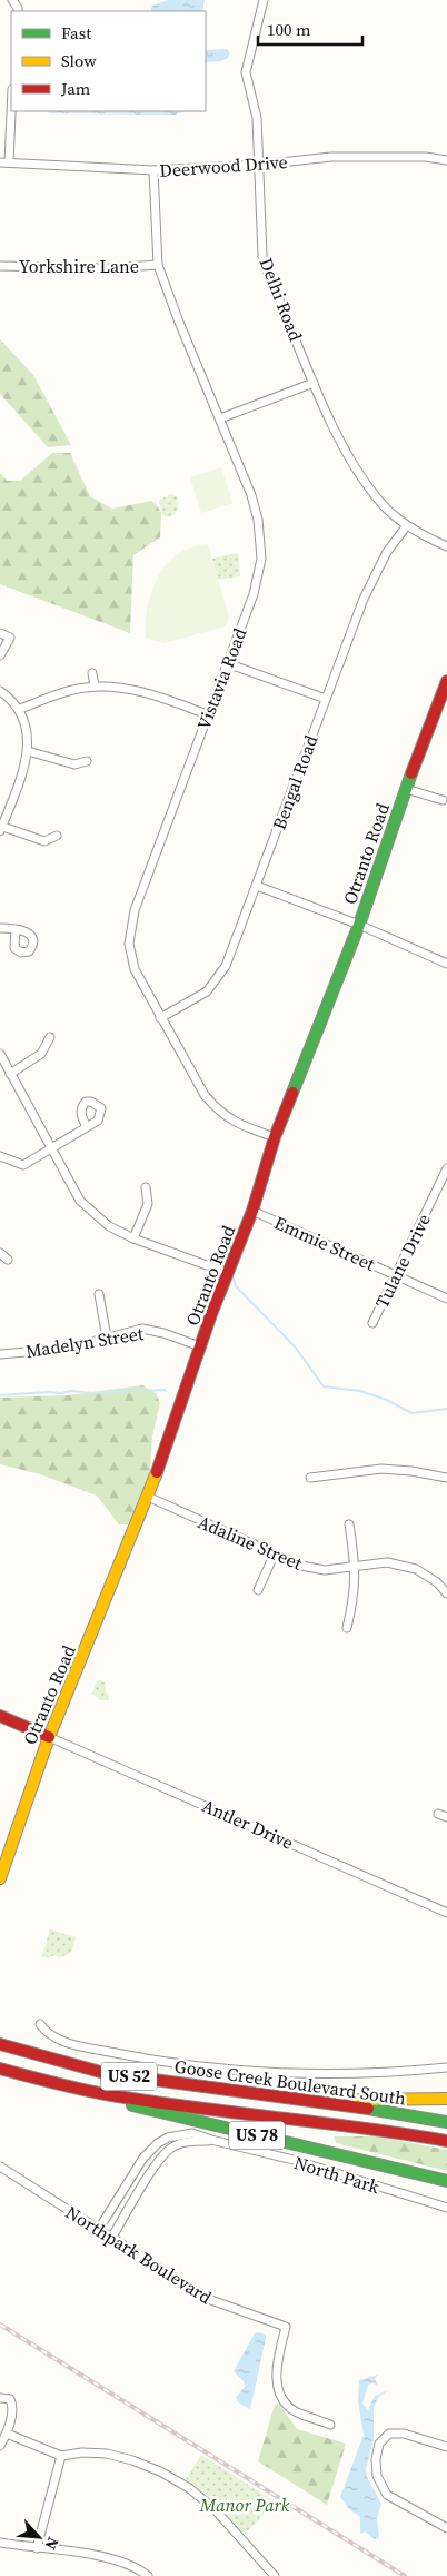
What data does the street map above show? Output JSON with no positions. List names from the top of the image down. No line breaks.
{"streets":{"main road":["Otranto Road","US 52","Goose Creek Boulevard South","US 78"],"street":["Deerwood Drive","Yorkshire Lane","Delhi Road","Vistavia Road","Bengal Road","Emmie Street","Tulane Drive","Madelyn Street","Adaline Street","Antler Drive","North Park","Northpark Boulevard"]},"crossings":[["Deerwood Drive","Delhi Road"],["Deerwood Drive","Vistavia Road"],["Yorkshire Lane","Vistavia Road"],["Delhi Road","Bengal Road"],["Vistavia Road","Bengal Road"],["Vistavia Road","Otranto Road"],["Otranto Road","Emmie Street"],["Otranto Road","Madelyn Street"],["Otranto Road","Adaline Street"],["Otranto Road","Antler Drive"],["Emmie Street","Tulane Drive"],["US 52","US 78"],["Goose Creek Boulevard South","US 78"],["North Park","Northpark Boulevard"]],"parks":["Manor Park"],"legend":["Fast","Slow","Jam"],"scale_bar":"100 m","north":"bottom right"}
